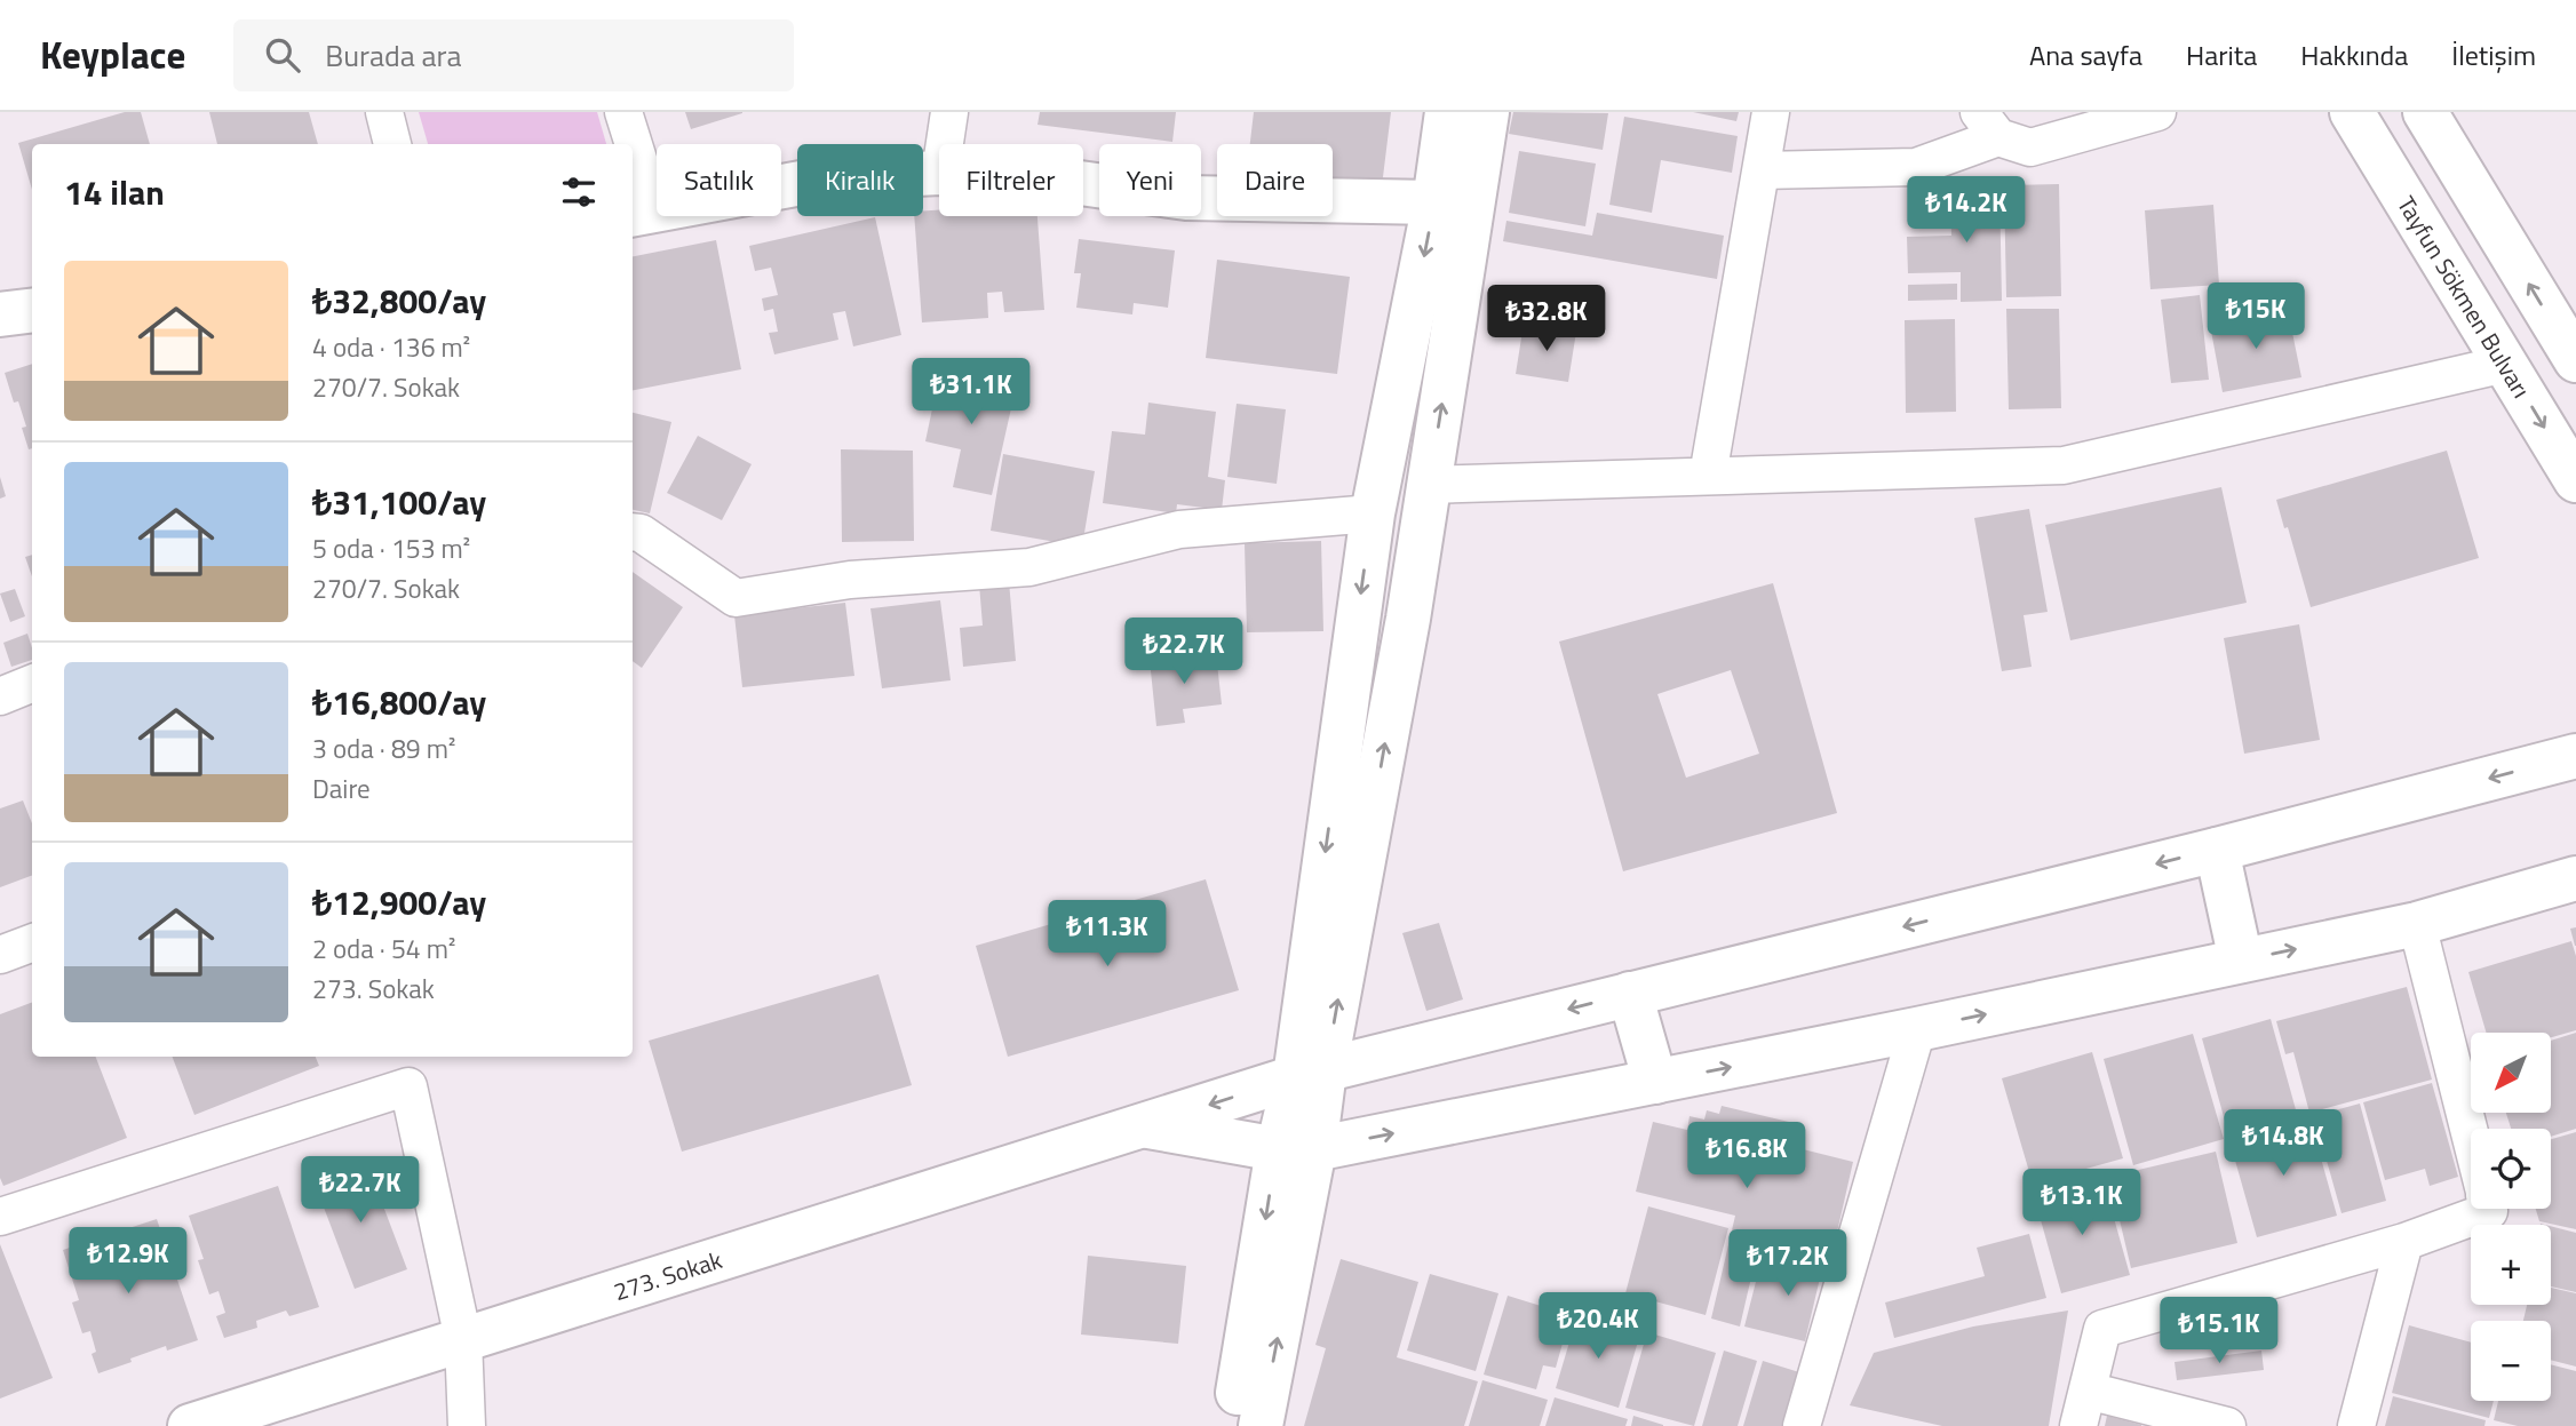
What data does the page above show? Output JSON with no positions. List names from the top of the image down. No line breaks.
{"streets":{"street":["Tayfun Sökmen Bulvarı","273. Sokak"]},"north":"bottom left","page":{"header":"Keyplace","search":"Burada ara","nav":["Ana sayfa","Harita","Hakkında","İletişim"],"chip":["Satılık","Kiralık","Filtreler","Yeni","Daire"],"heading":"14 ilan","price":["₺14.2K","₺15K","₺32.8K","₺31.1K","₺22.7K","₺11.3K","₺14.8K","₺16.8K","₺22.7K","₺13.1K","₺12.9K","₺17.2K","₺20.4K","₺15.1K"],"list":[{"name":"₺32,800/ay","note":"4 oda · 136 m² · 270/7. Sokak"},{"name":"₺31,100/ay","note":"5 oda · 153 m² · 270/7. Sokak"},{"name":"₺16,800/ay","note":"3 oda · 89 m² · Daire"},{"name":"₺12,900/ay","note":"2 oda · 54 m² · 273. Sokak"}],"map_buttons":["+","−"]}}
